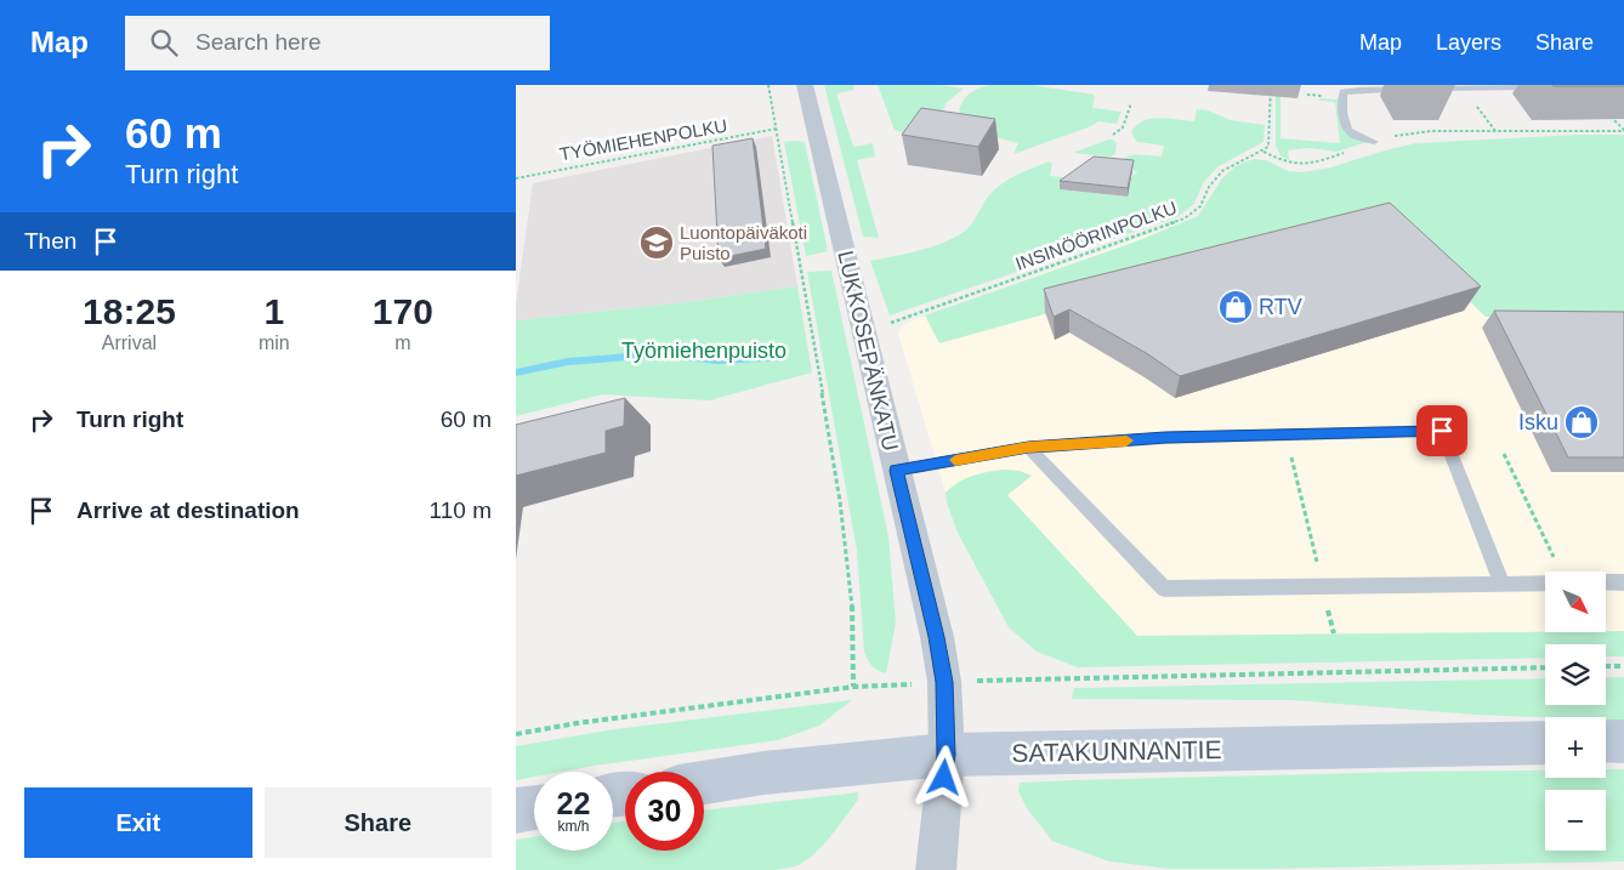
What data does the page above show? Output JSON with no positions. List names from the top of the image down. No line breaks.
{"streets":{"main road":["SATAKUNNANTIE"],"street":["LUKKOSEPÄNKATU"],"path":["TYÖMIEHENPOLKU","INSINÖÖRINPOLKU"]},"crossings":[["LUKKOSEPÄNKATU","SATAKUNNANTIE"]],"parks":["Työmiehenpuisto"],"places":{"school or university":["Luontopäiväkoti Puisto"],"shop":["RTV","Isku"]},"north":"bottom right","page":{"header":"Map","search":"Search here","nav":["Map","Layers","Share"],"turn":["60 m","Turn right"],"then":"Then","eta":["18:25","Arrival","1","min","170","m"],"list":[{"name":"Turn right","value":"60 m"},{"name":"Arrive at destination","value":"110 m"}],"map_buttons":["+","−"],"speed":"22 km/h","limit":"30","buttons":["Exit","Share"]}}
